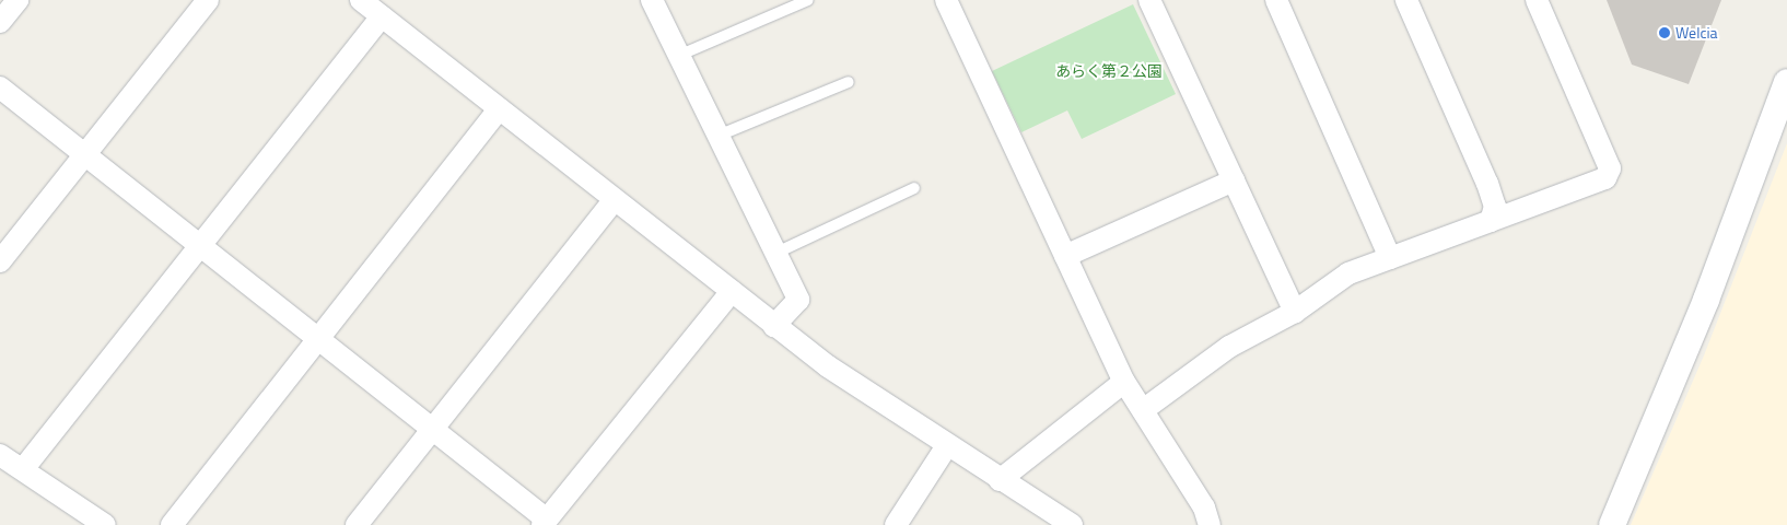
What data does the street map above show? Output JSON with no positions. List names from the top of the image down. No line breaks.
{"parks":["あらく第２公園"],"places":["Welcia"]}
